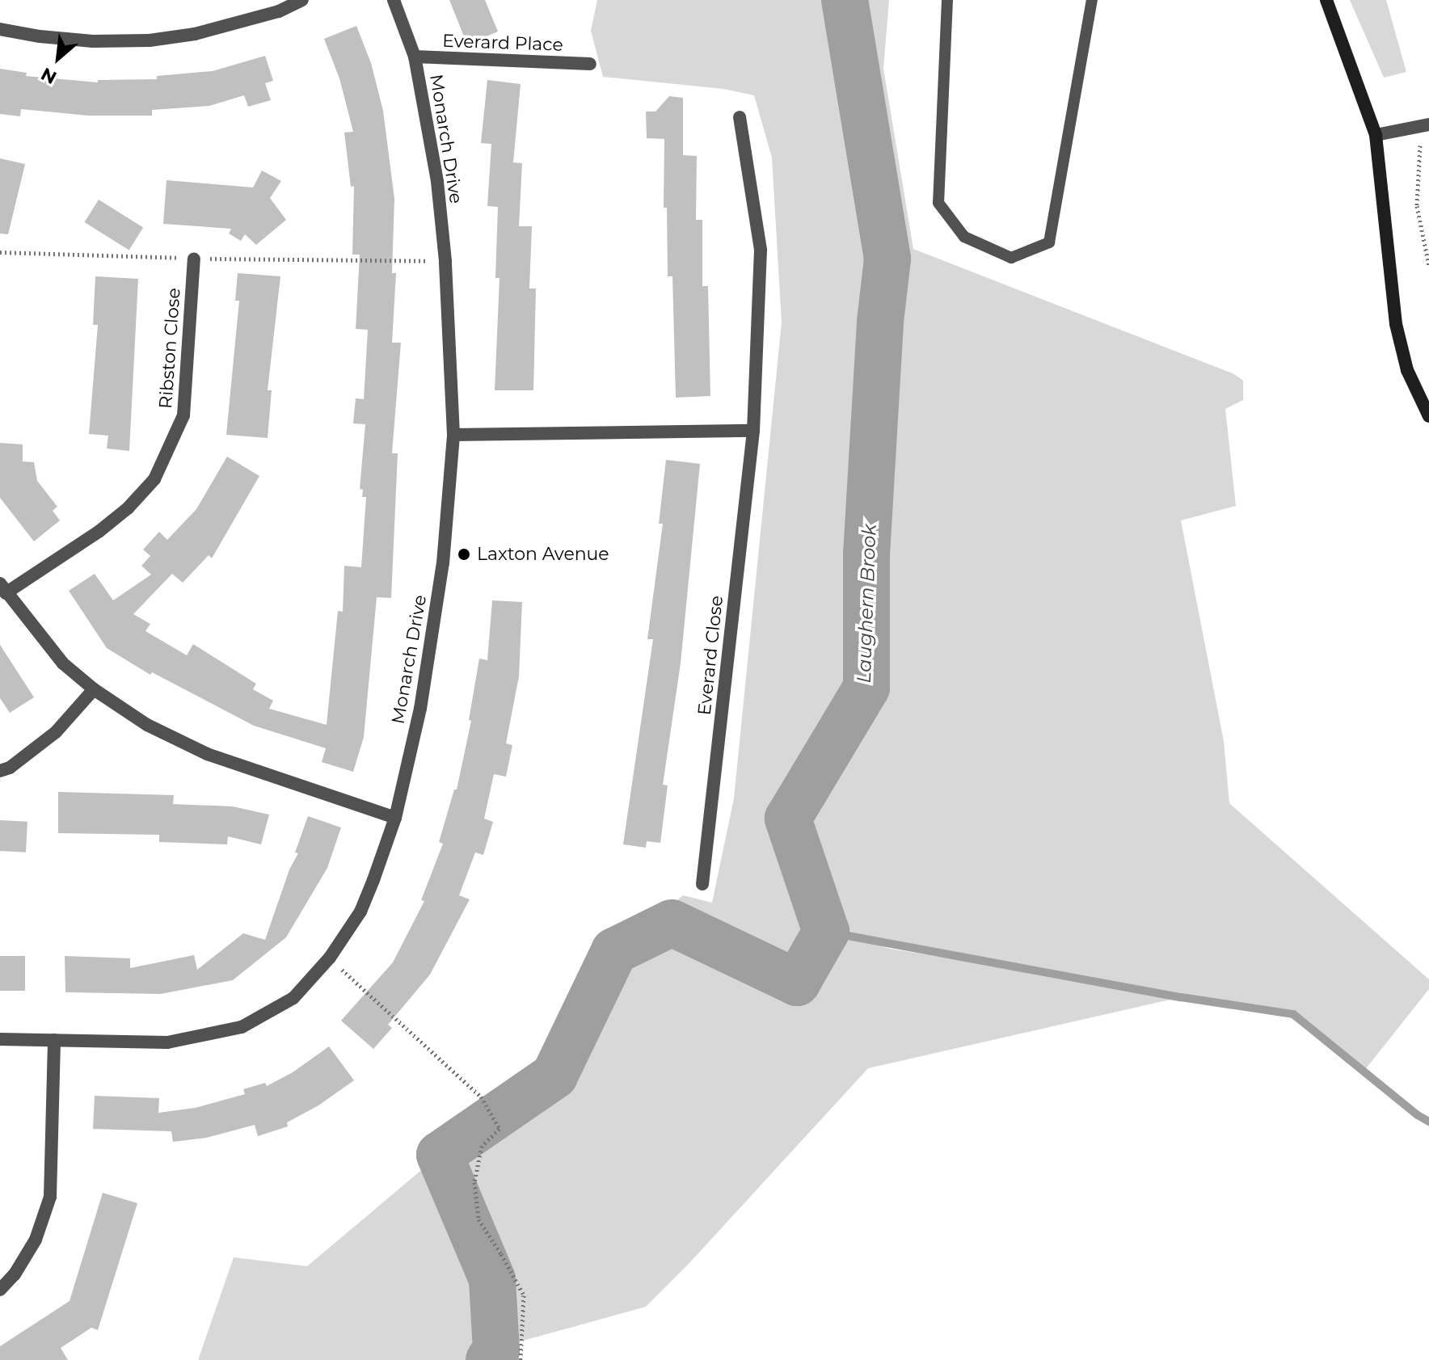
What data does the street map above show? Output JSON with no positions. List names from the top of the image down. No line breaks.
{"streets":{"street":["Everard Place","Monarch Drive","Ribston Close","Everard Close"]},"crossings":[["Everard Place","Monarch Drive"]],"water":["Laughern Brook"],"places":["Laxton Avenue"],"north":"bottom left"}
